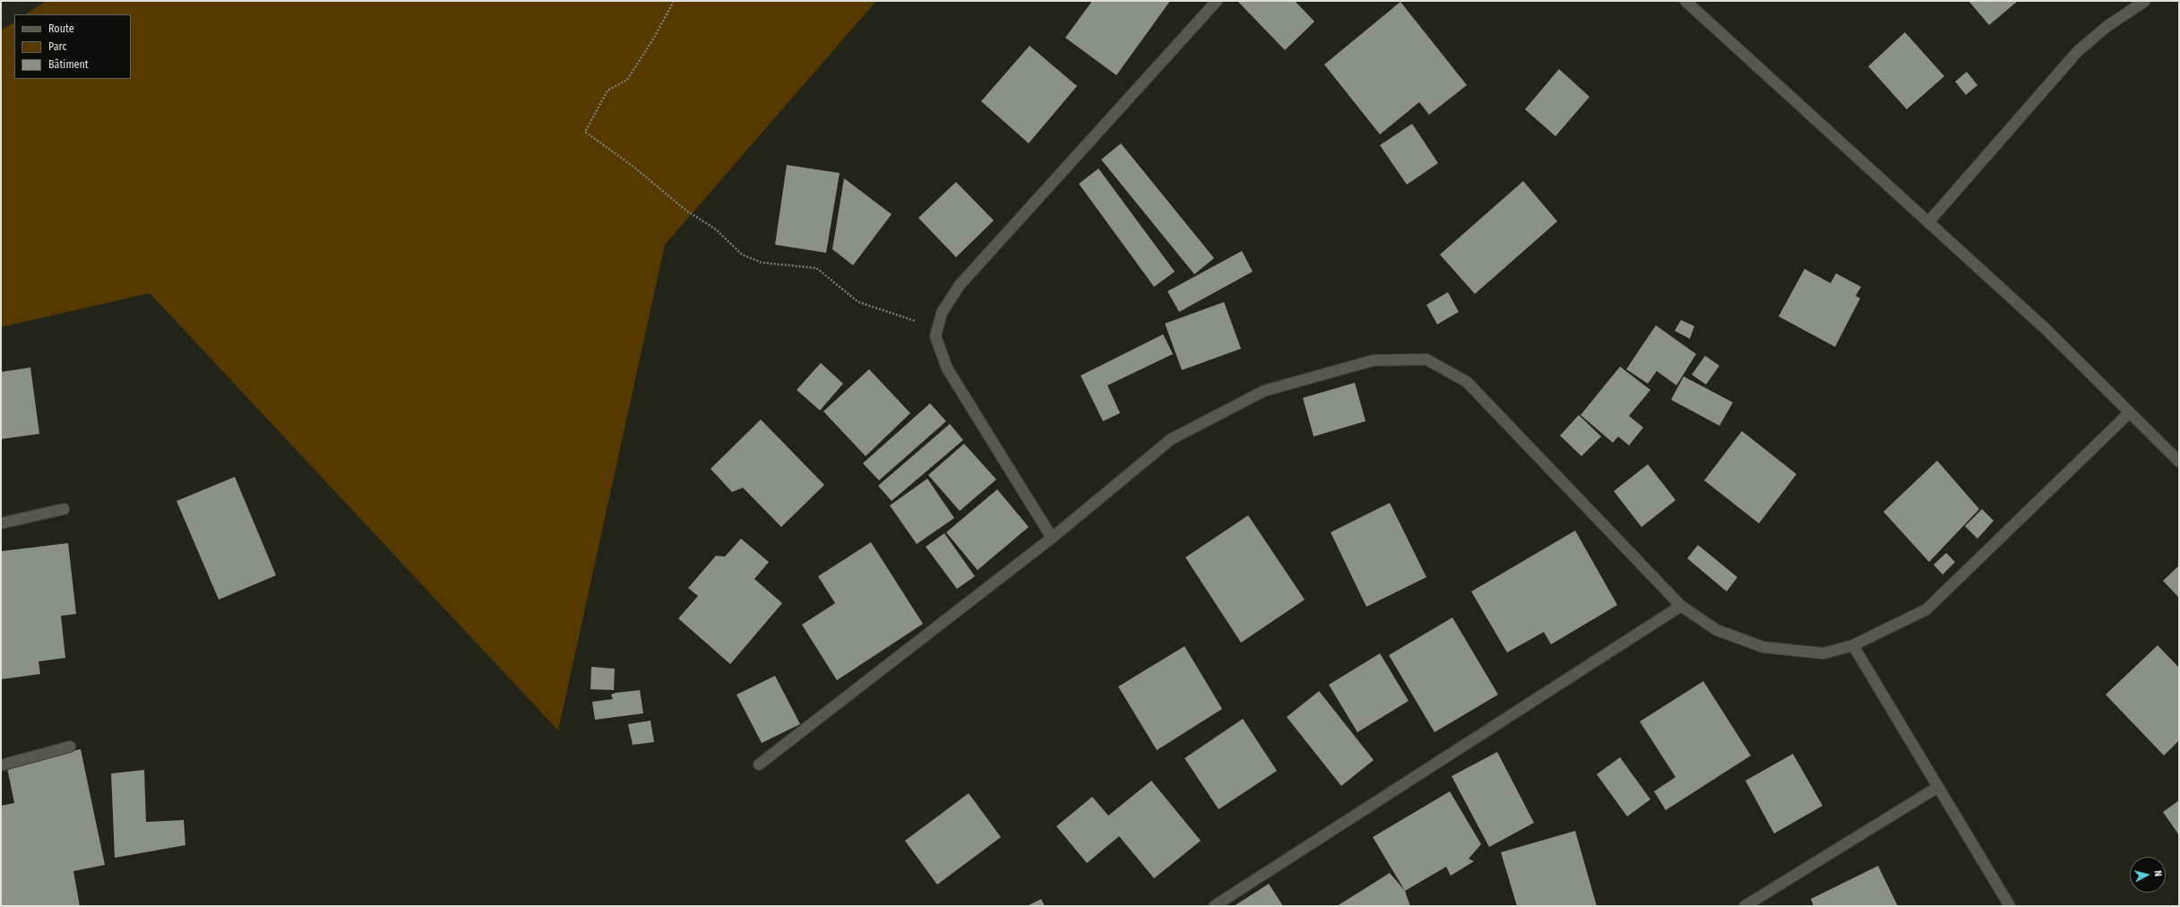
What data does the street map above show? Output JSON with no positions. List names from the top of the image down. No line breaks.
{"legend":["Route","Parc","Bâtiment"],"north":"right"}
